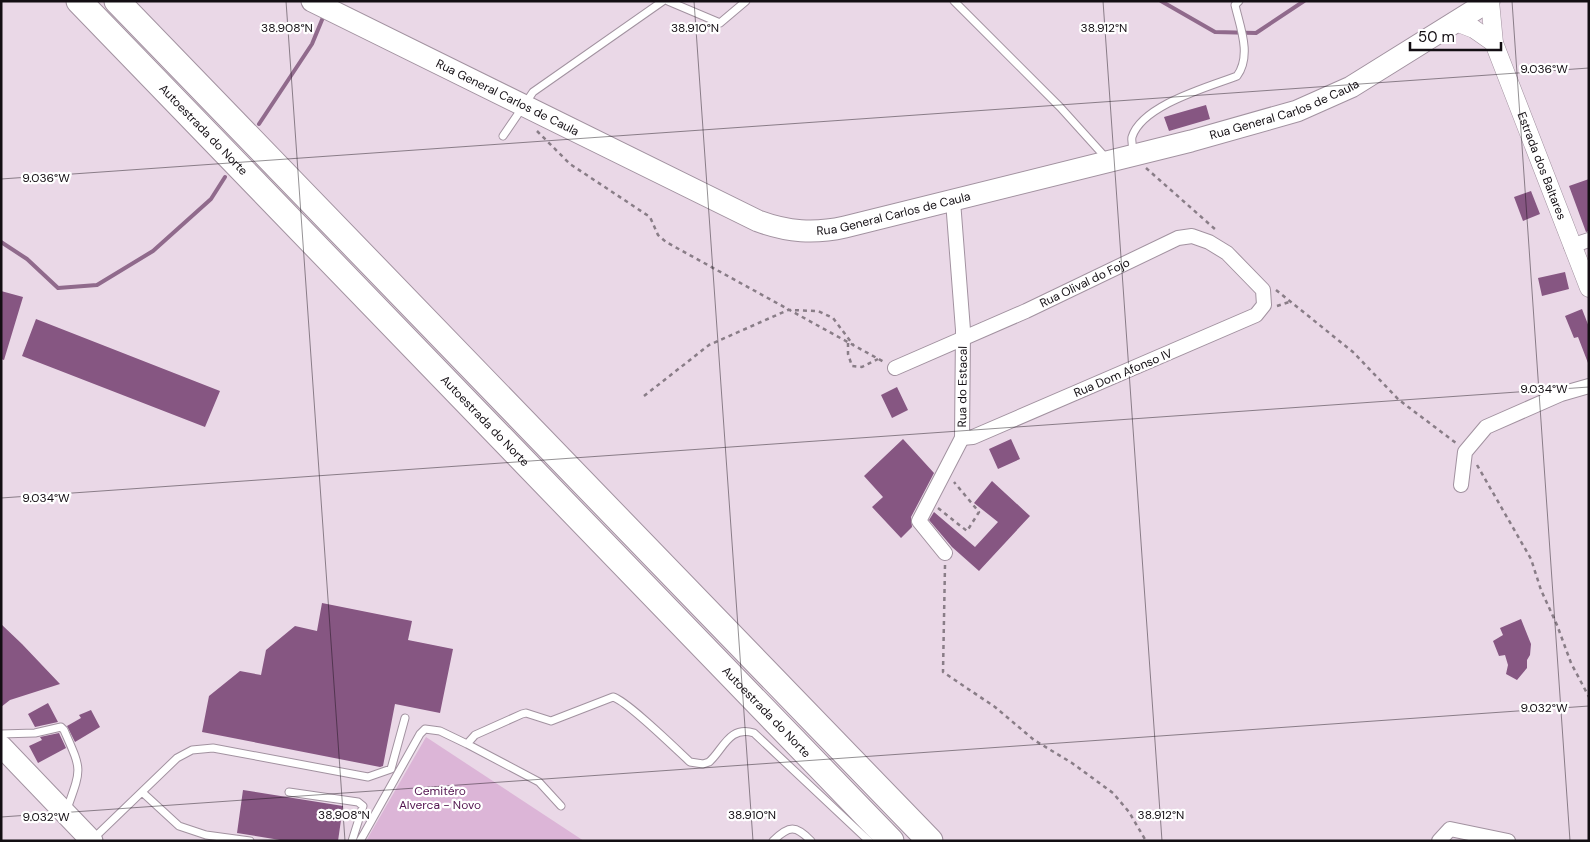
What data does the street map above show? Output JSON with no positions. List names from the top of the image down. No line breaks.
{"streets":{"highway":["Autoestrada do Norte"],"main road":["Rua General Carlos de Caula"],"street":["Estrada dos Baltares","Rua Olival do Fojo","Rua Dom Afonso IV","Rua do Estacal"]},"crossings":[["Rua General Carlos de Caula","Estrada dos Baltares"],["Rua General Carlos de Caula","Rua do Estacal"],["Rua Olival do Fojo","Rua Dom Afonso IV"],["Rua Olival do Fojo","Rua do Estacal"],["Rua Dom Afonso IV","Rua do Estacal"]],"parks":["Cemitéro Alverca - Novo"],"scale_bar":"50 m","coordinates":["38.908°N","38.910°N","38.912°N","9.036°W","9.034°W","9.032°W"]}
